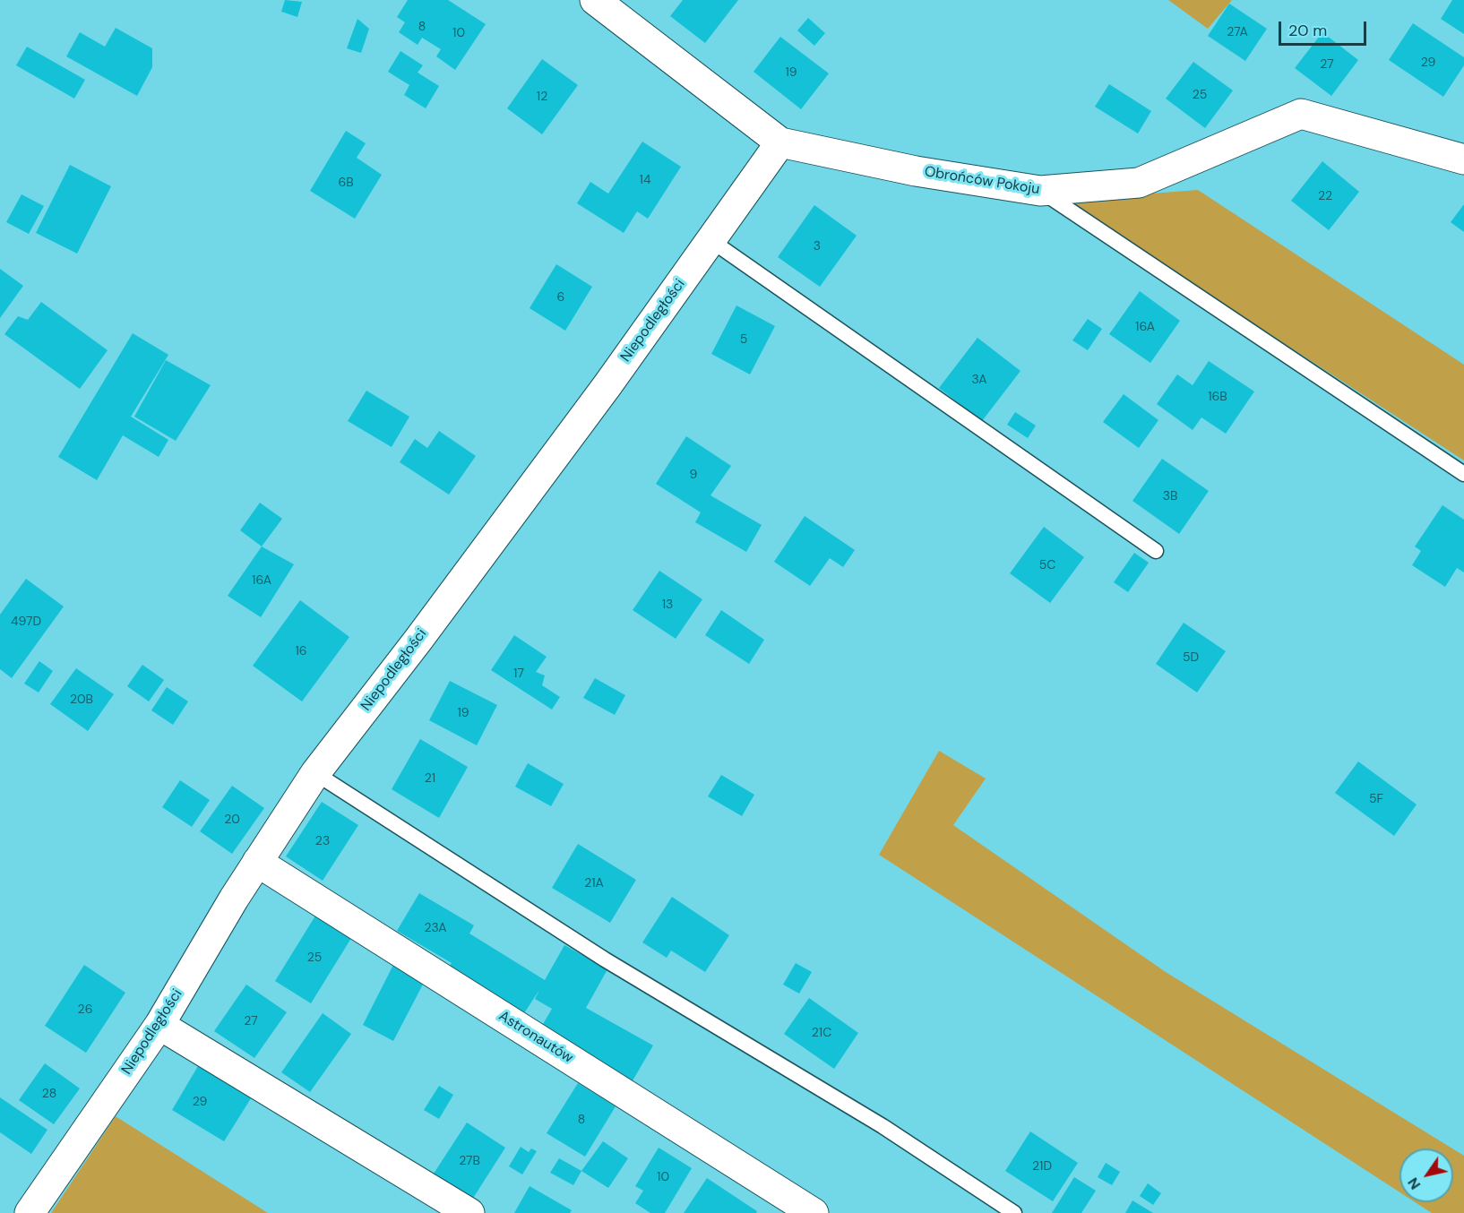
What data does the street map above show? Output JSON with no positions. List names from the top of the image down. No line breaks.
{"streets":{"street":["Obrońców Pokoju","Niepodległości","Astronautów"]},"crossings":[["Obrońców Pokoju","Niepodległości"],["Niepodległości","Astronautów"]],"house_numbers":["8","27A","10","29","27","19","25","12","14","6B","22","3","6","16A","5","3A","16B","9","3B","5C","16A","13","497D","16","5D","17","20B","19","21","5F","20","23","21A","23A","25","26","27","21C","28","29","8","27B","21D","10"],"scale_bar":"20 m","north":"bottom left"}
